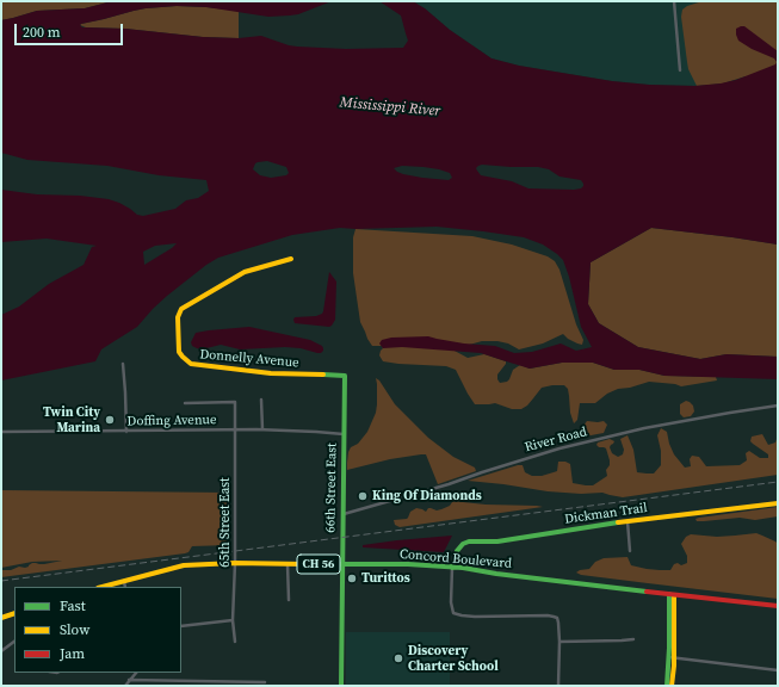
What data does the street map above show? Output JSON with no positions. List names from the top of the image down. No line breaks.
{"streets":{"street":["Donnelly Avenue","Doffing Avenue","River Road","66th Street East","Dickman Trail","65th Street East","Concord Boulevard","CH 56"]},"crossings":[["Donnelly Avenue","66th Street East"],["Doffing Avenue","66th Street East"],["Doffing Avenue","65th Street East"],["River Road","66th Street East"],["66th Street East","Concord Boulevard"],["Dickman Trail","Concord Boulevard"],["65th Street East","Concord Boulevard"],["Concord Boulevard","CH 56"]],"water":["Mississippi River"],"places":["Twin City Marina","King Of Diamonds","Turittos","Discovery Charter School"],"legend":["Fast","Slow","Jam"],"scale_bar":"200 m"}
